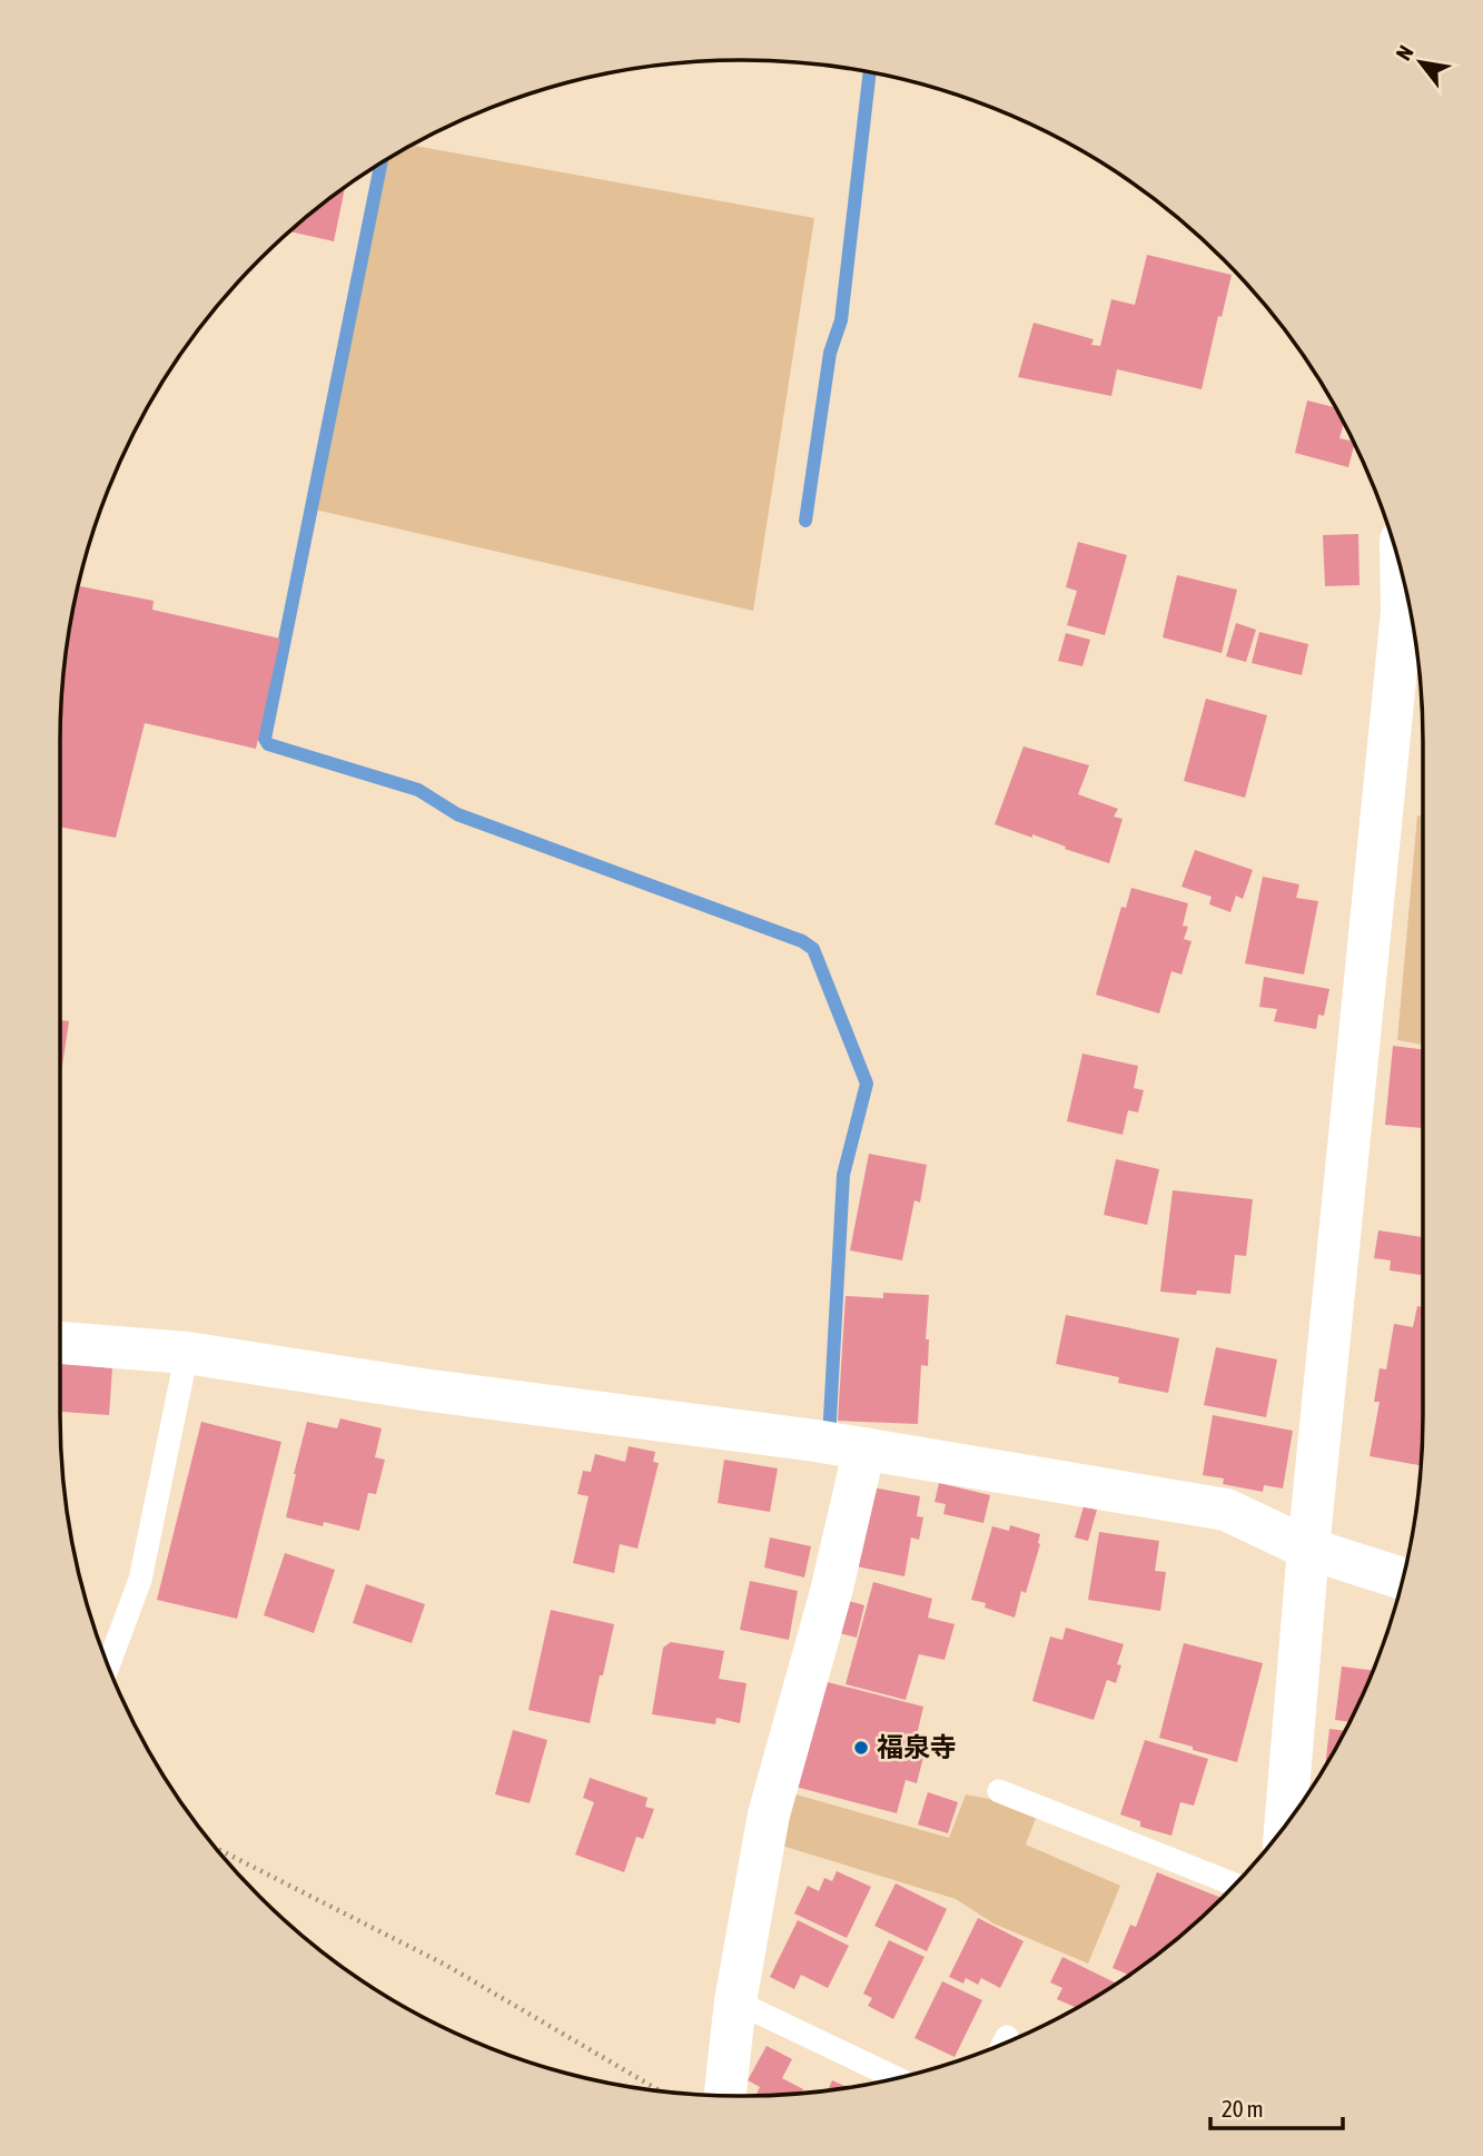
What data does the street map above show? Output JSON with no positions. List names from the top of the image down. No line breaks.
{"places":["福泉寺"],"scale_bar":"20 m","north":"top left"}
